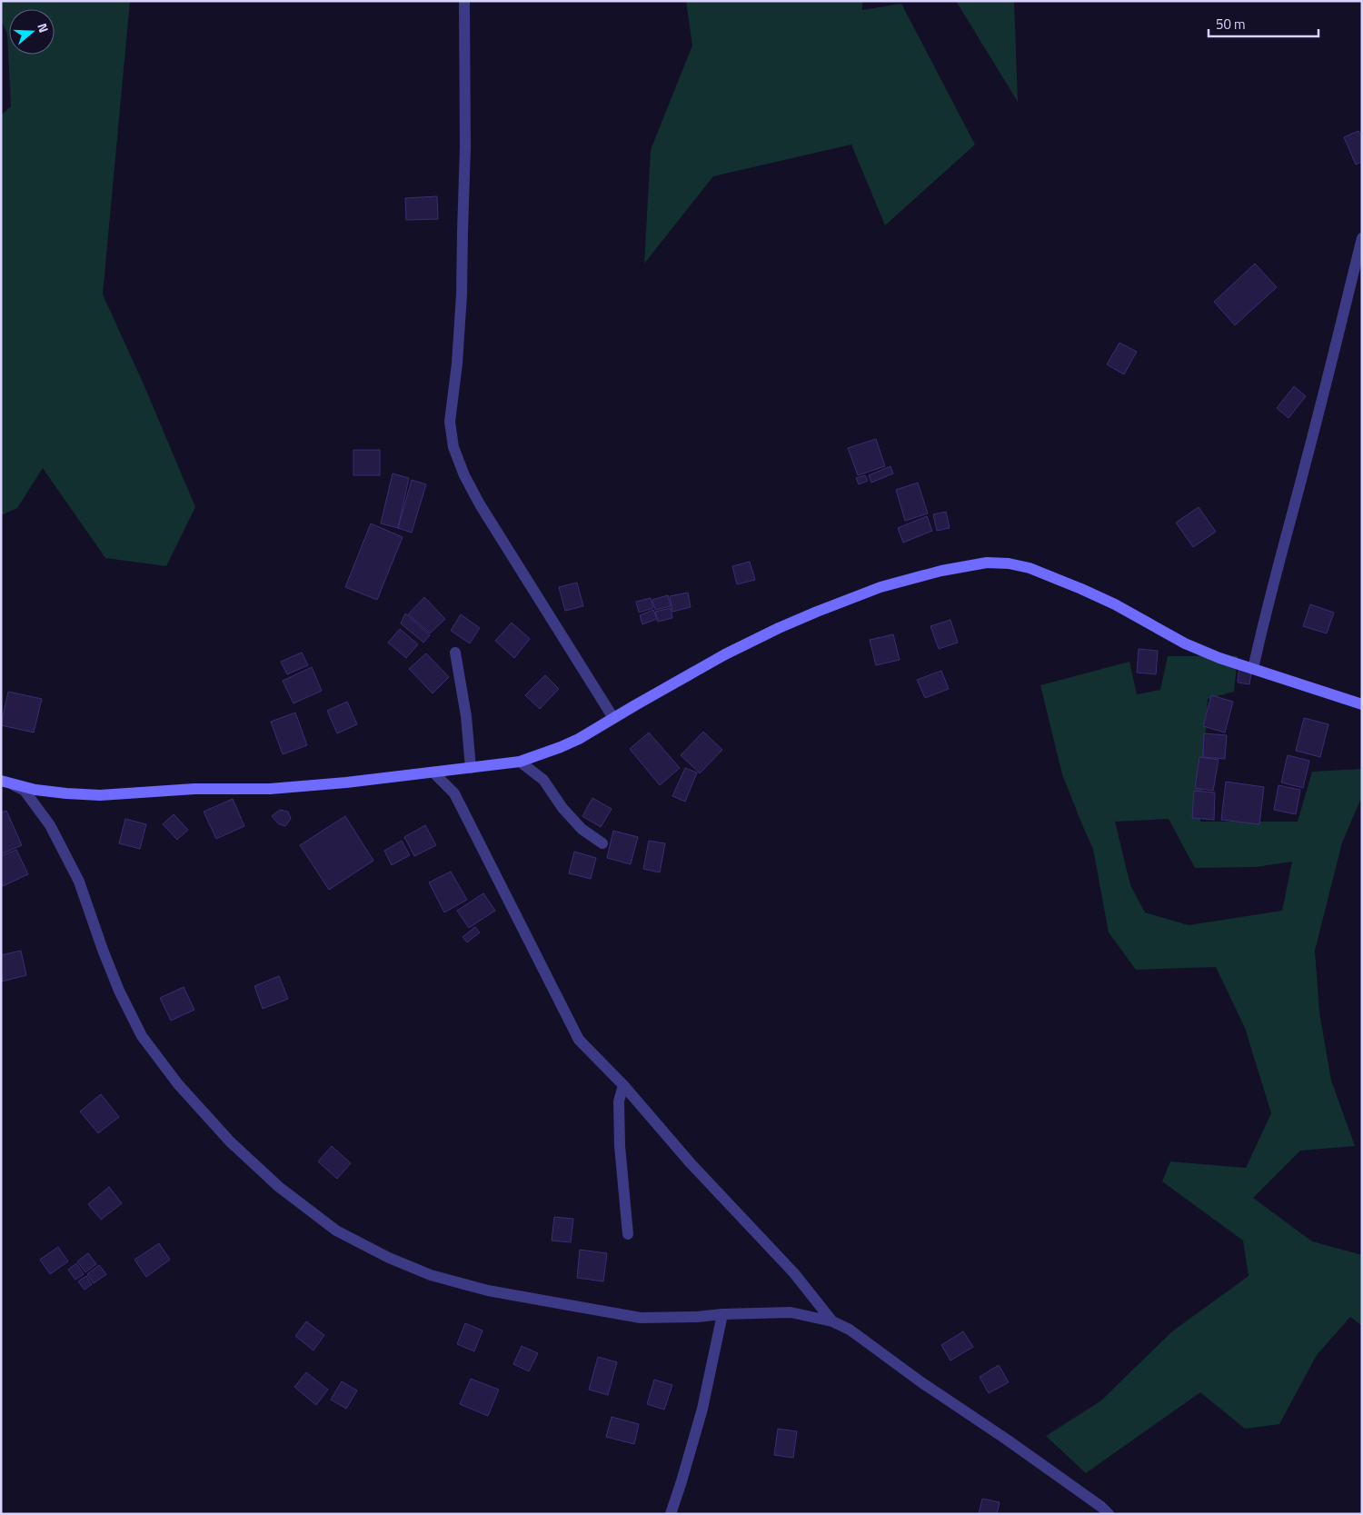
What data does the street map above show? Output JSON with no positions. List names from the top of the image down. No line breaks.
{"scale_bar":"50 m","north":"right"}
